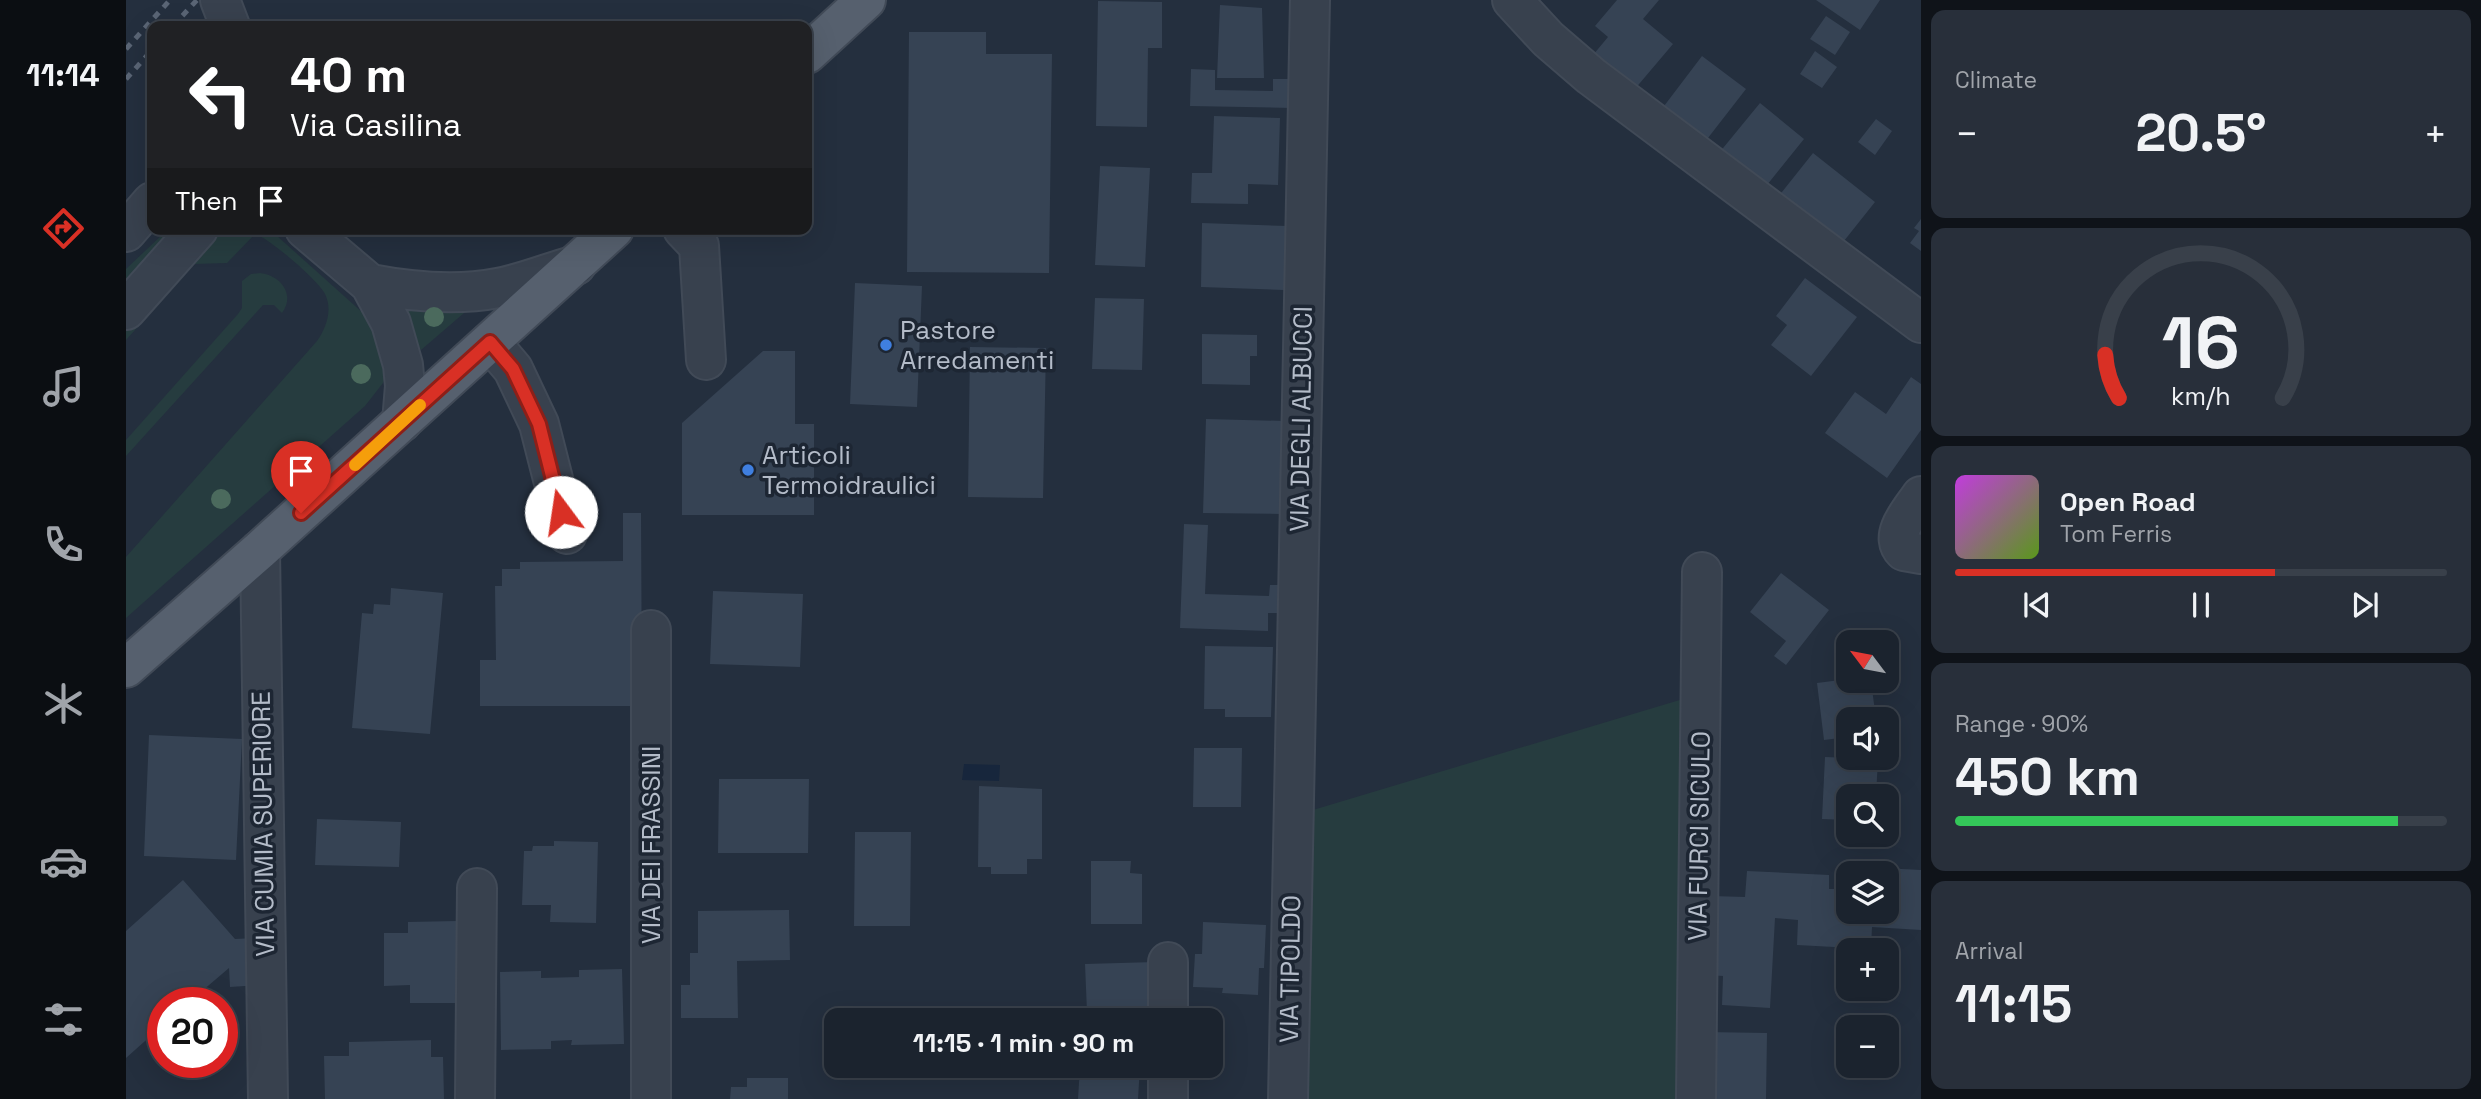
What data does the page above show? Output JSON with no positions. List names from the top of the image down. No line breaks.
{"streets":{"street":["VIA DEGLI ALBUCCI","VIA CUMIA SUPERIORE","VIA FURCI SICULO","VIA DEI FRASSINI","VIA TIPOLDO"]},"crossings":[["VIA DEGLI ALBUCCI","VIA TIPOLDO"]],"places":["Pastore Arredamenti","Articoli Termoidraulici"],"north":"top left","page":{"tabs":"11:14","tile":["Climate",["Range · 90%","450 km"],["Arrival","11:15"]],"turn":["40 m","Via Casilina"],"heat":["−","20.5°","+"],"then":"Then","song":["Open Road","Tom Ferris"],"map_buttons":["+","−"],"limit":"20","trip":"11:15 · 1 min · 90 m","gauge":["16","km/h"]}}
